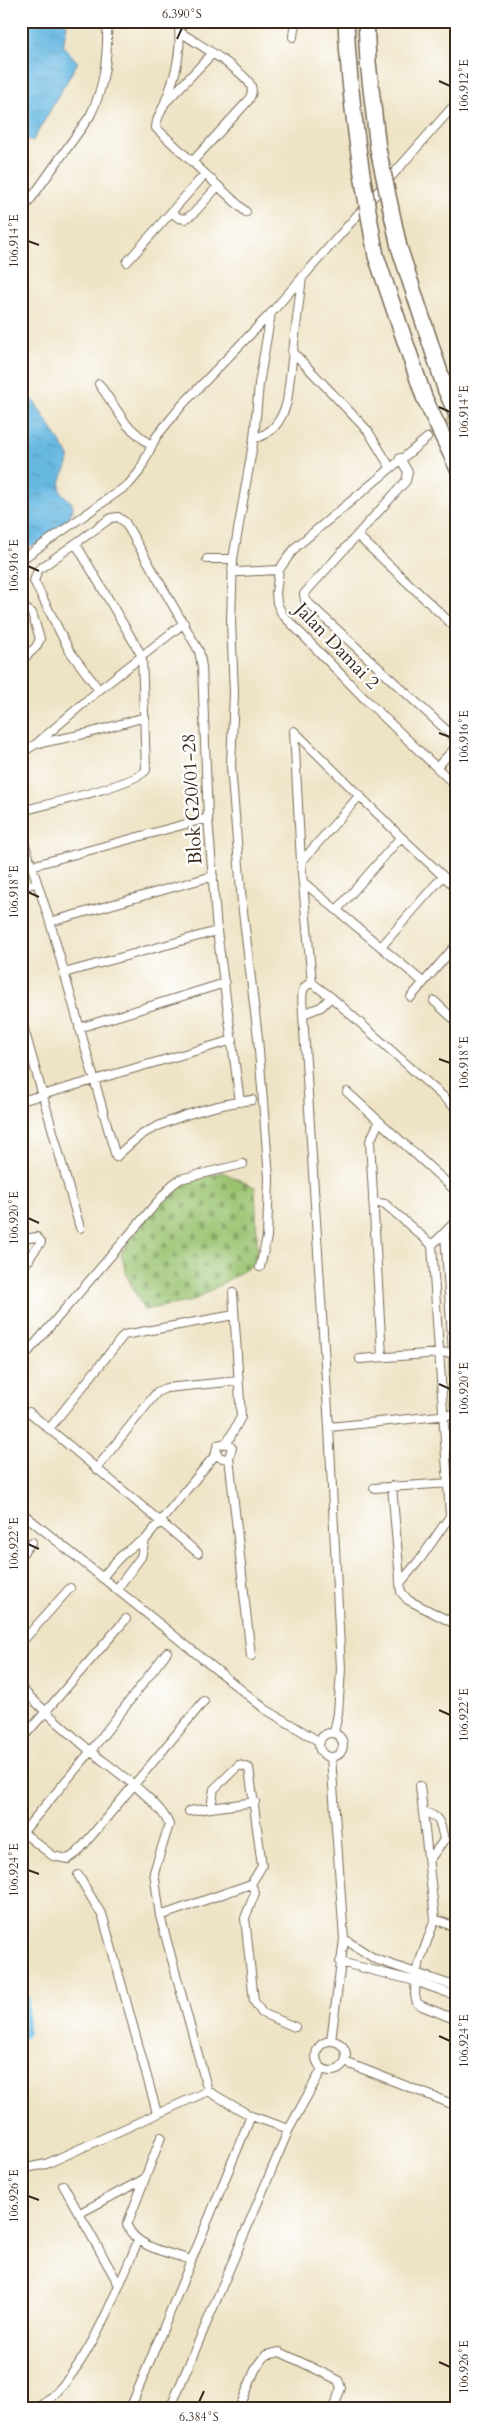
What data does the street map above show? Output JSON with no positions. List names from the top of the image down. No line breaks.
{"streets":{"street":["Jalan Damai 2","Blok G20/01-28"]},"coordinates":["6.390°S","106.912°E","106.914°E","106.916°E","106.918°E","106.920°E","106.922°E","106.924°E","106.926°E","6.384°S"]}
